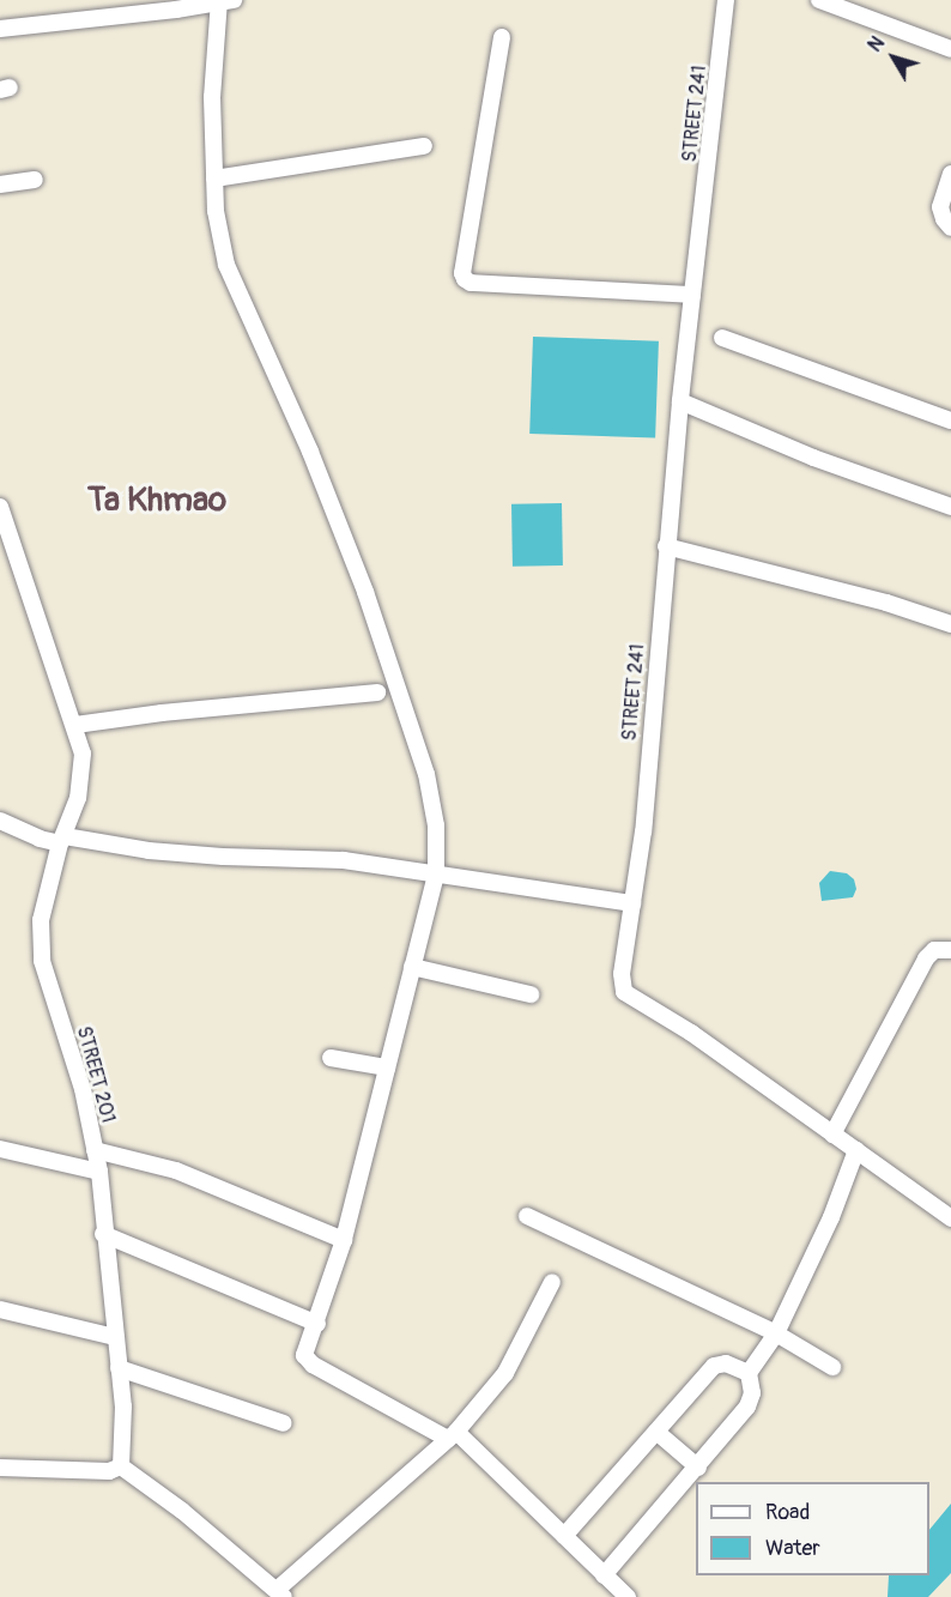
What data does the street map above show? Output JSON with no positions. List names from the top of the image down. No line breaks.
{"streets":{"street":["STREET 241","STREET 201"]},"districts":["Ta Khmao"],"legend":["Road","Water"],"north":"top left"}
